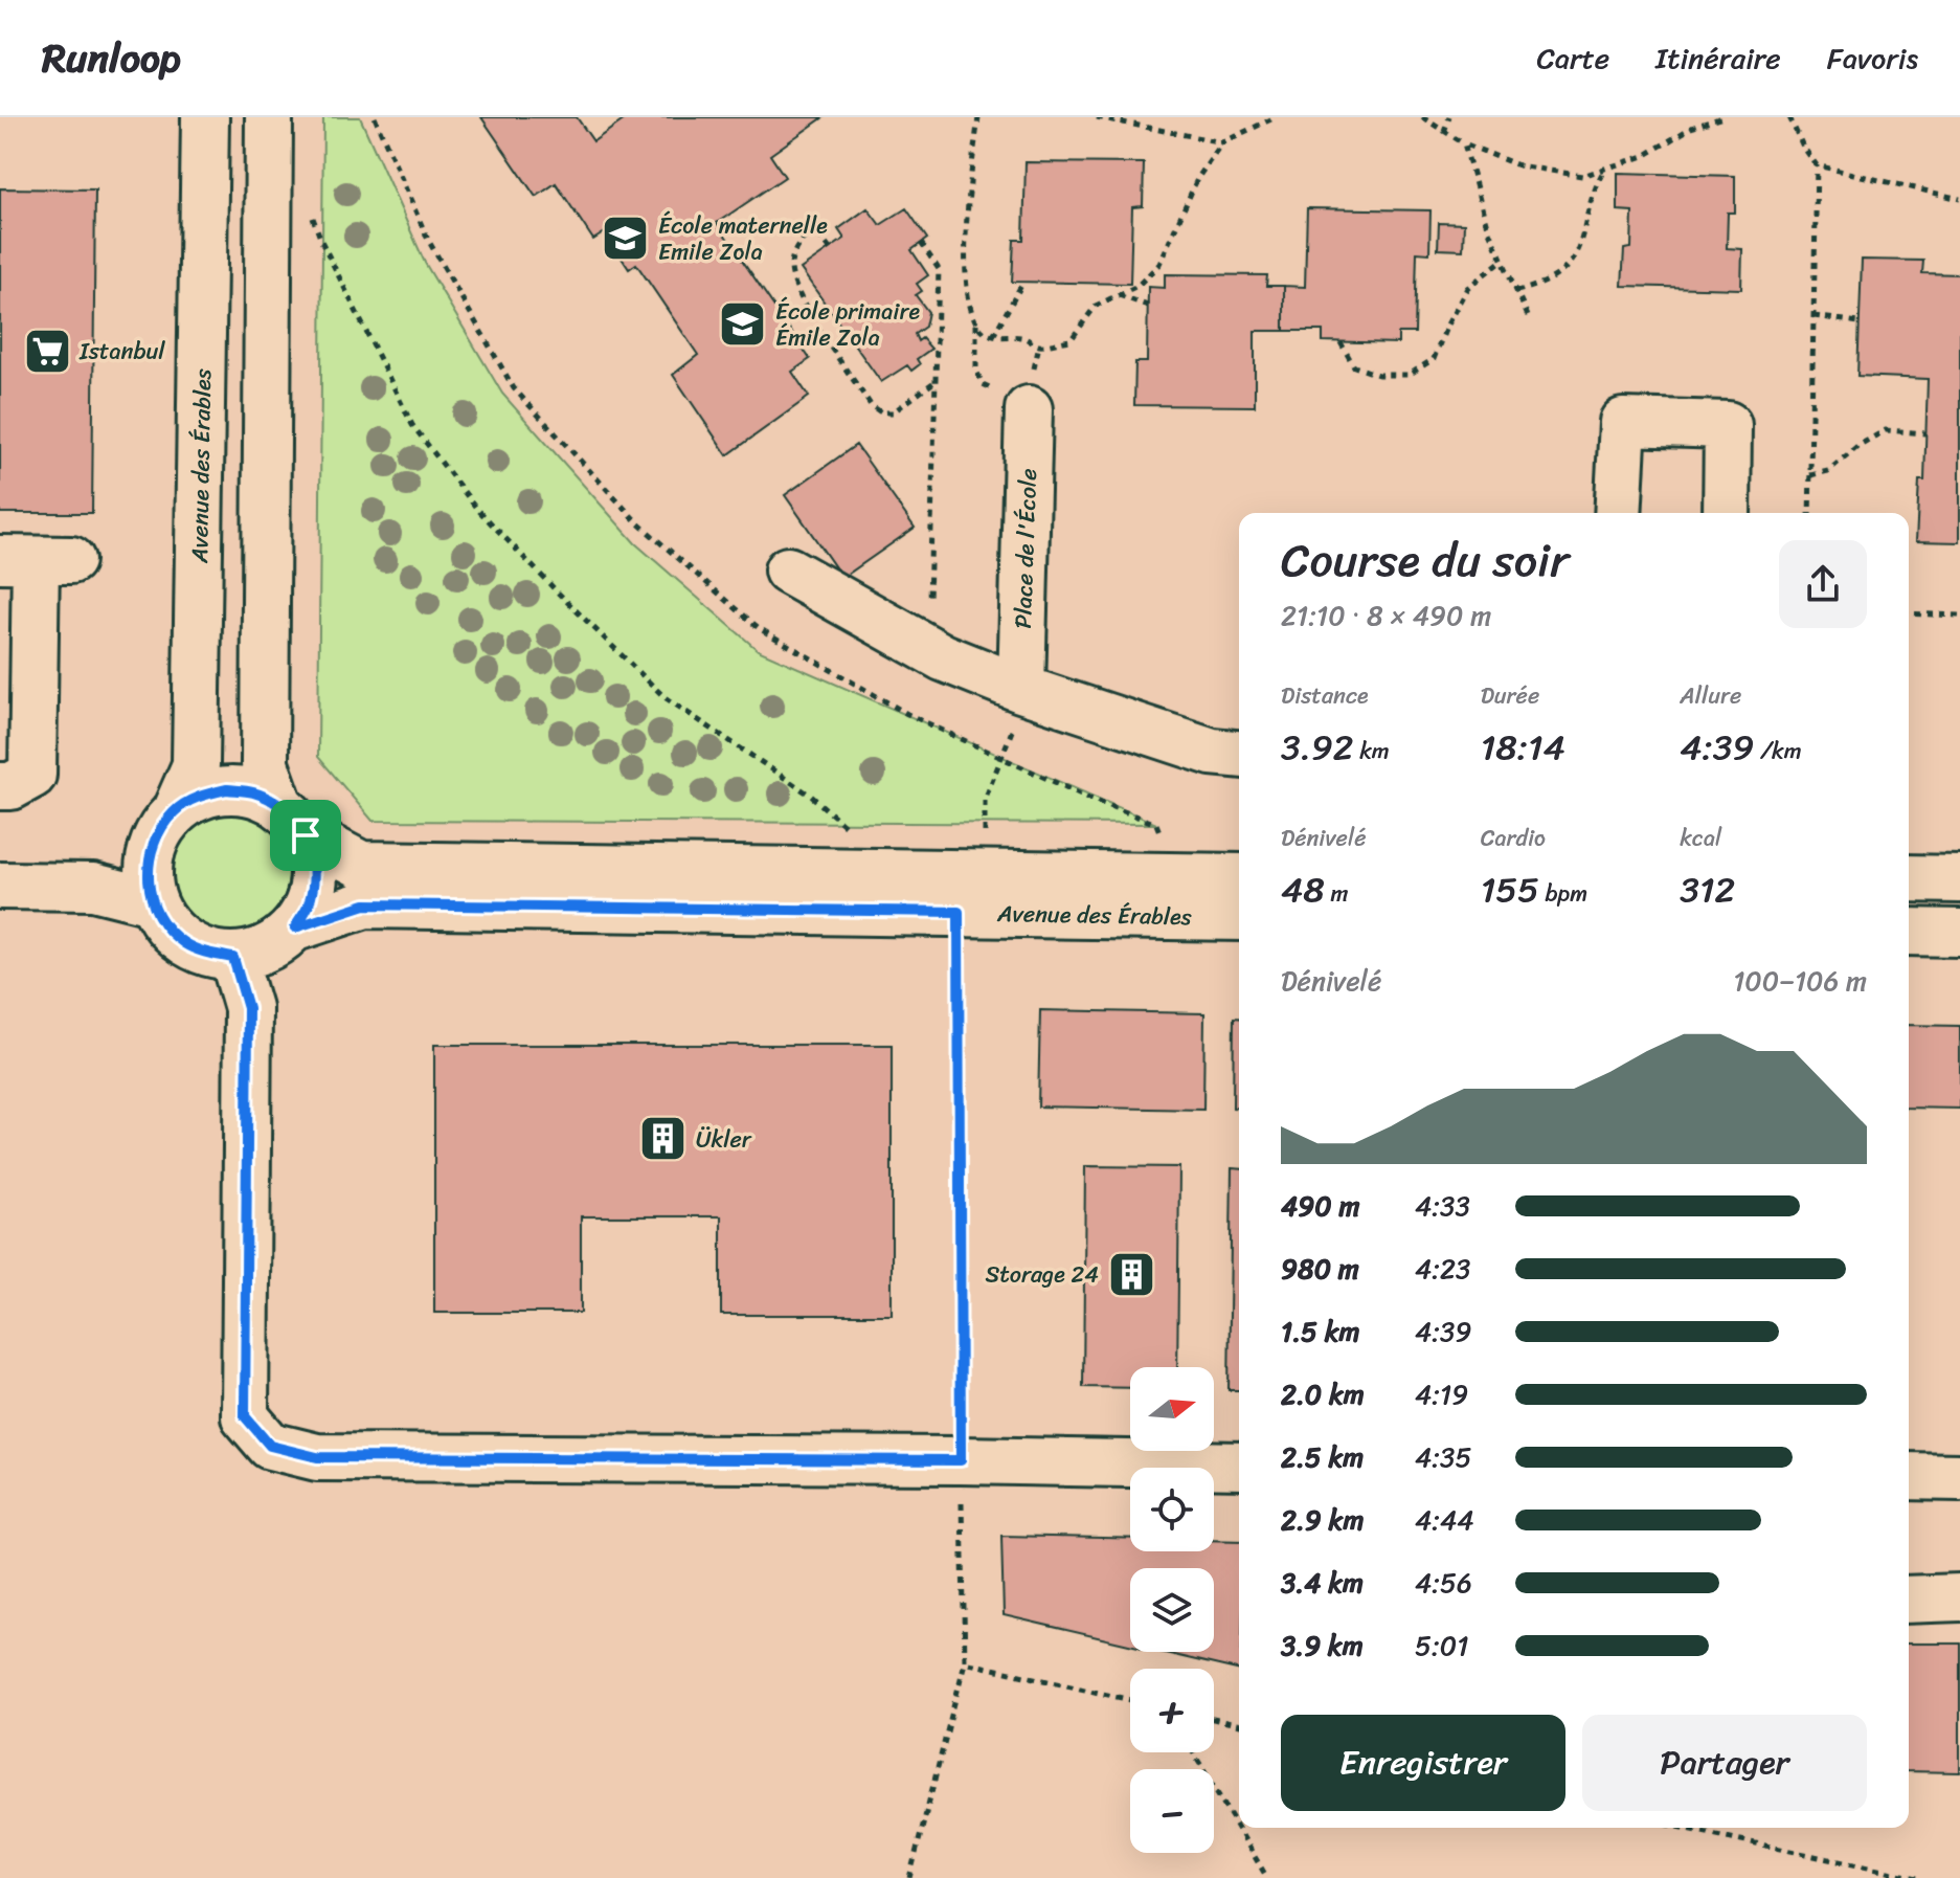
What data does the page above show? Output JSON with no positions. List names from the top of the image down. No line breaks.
{"streets":{"main road":["Avenue des Érables","Place de l'École"]},"places":{"school or university":["École maternelle Emile Zola","École primaire Émile Zola"],"supermarket":["Istanbul"],"building":["Ükler","Storage 24"]},"north":"right","page":{"header":"Runloop","nav":["Carte","Itinéraire","Favoris"],"heading":["Course du soir","21:10 · 8 × 490 m"],"stats":[["Distance","3.92 km"],["Durée","18:14"],["Allure","4:39 /km"],["Dénivelé","48 m"],["Cardio","155 bpm"],["kcal","312"]],"chart":["Dénivelé","100–106 m"],"list":[{"name":"490 m","note":"4:33"},{"name":"980 m","note":"4:23"},{"name":"1.5 km","note":"4:39"},{"name":"2.0 km","note":"4:19"},{"name":"2.5 km","note":"4:35"},{"name":"2.9 km","note":"4:44"},{"name":"3.4 km","note":"4:56"},{"name":"3.9 km","note":"5:01"}],"map_buttons":["+","−"],"buttons":["Enregistrer","Partager"]}}
